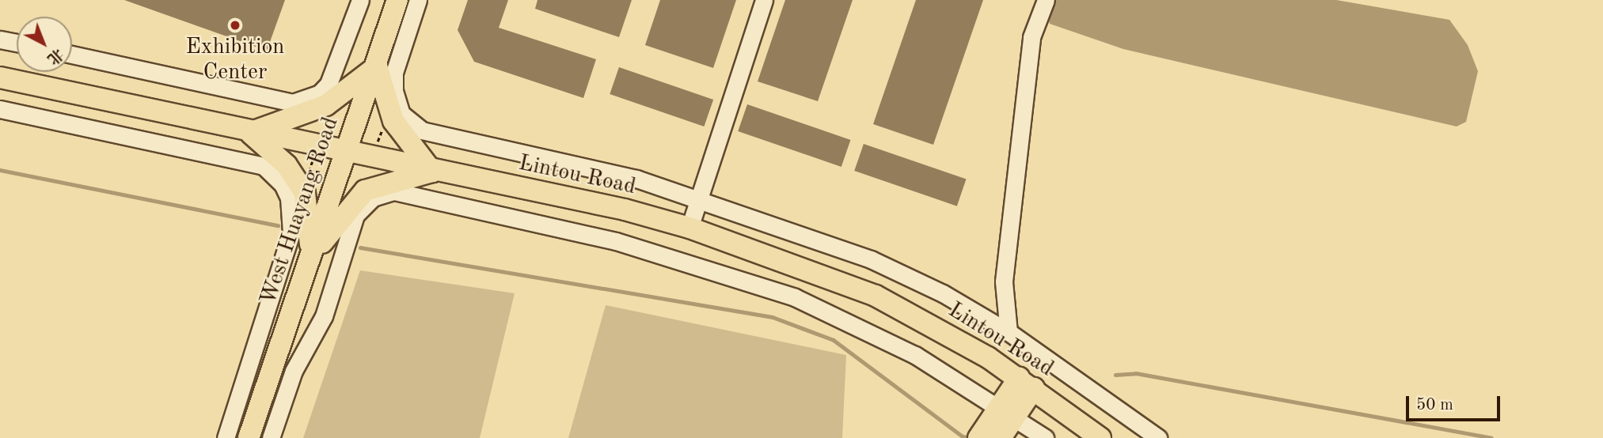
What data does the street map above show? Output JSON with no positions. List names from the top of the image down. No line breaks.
{"streets":{"main road":["Lintou Road","West Huayang Road"]},"crossings":[["Lintou Road","West Huayang Road"]],"places":["Exhibition Center"],"scale_bar":"50 m","north":"bottom right"}
